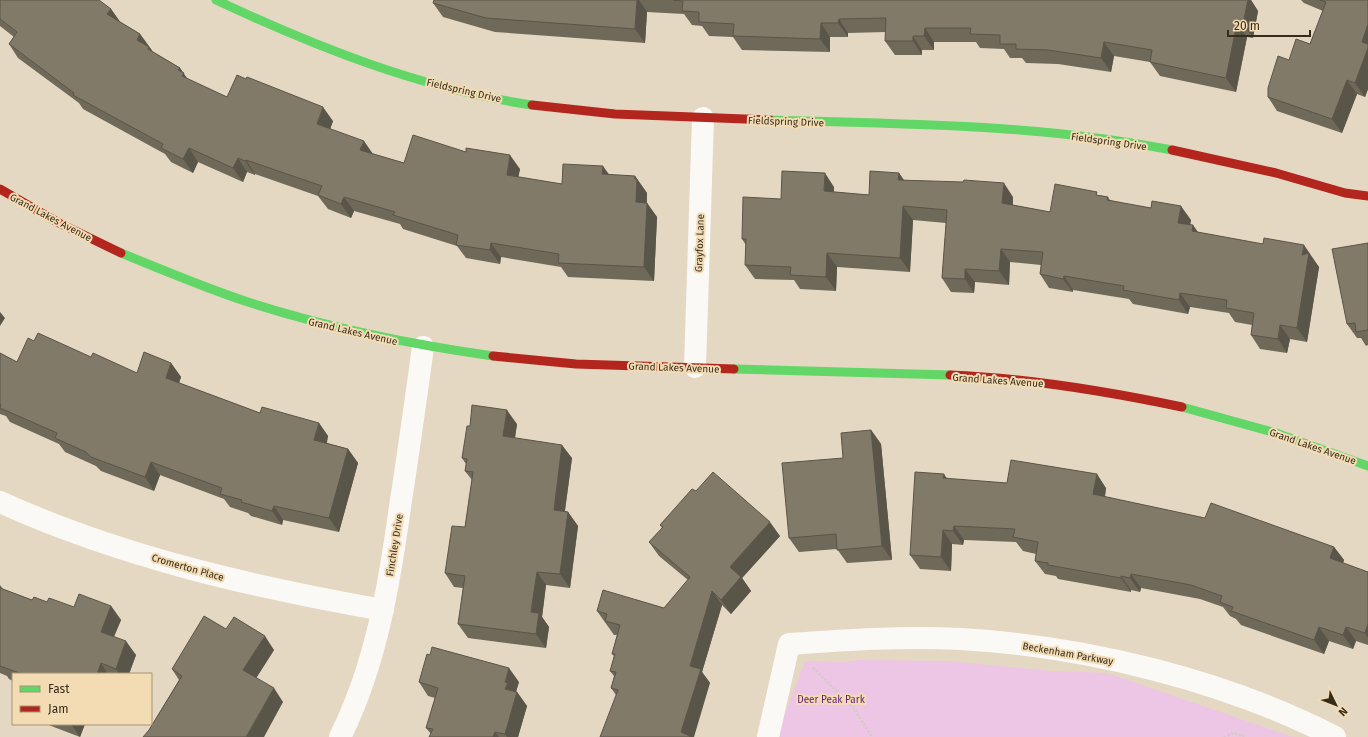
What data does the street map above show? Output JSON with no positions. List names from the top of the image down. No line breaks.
{"streets":{"street":["Fieldspring Drive","Grand Lakes Avenue","Grayfox Lane","Finchley Drive","Cromerton Place","Beckenham Parkway"]},"crossings":[["Fieldspring Drive","Grayfox Lane"],["Grand Lakes Avenue","Grayfox Lane"],["Grand Lakes Avenue","Finchley Drive"],["Finchley Drive","Cromerton Place"]],"parks":["Deer Peak Park"],"legend":["Fast","Jam"],"scale_bar":"20 m","north":"bottom right"}
